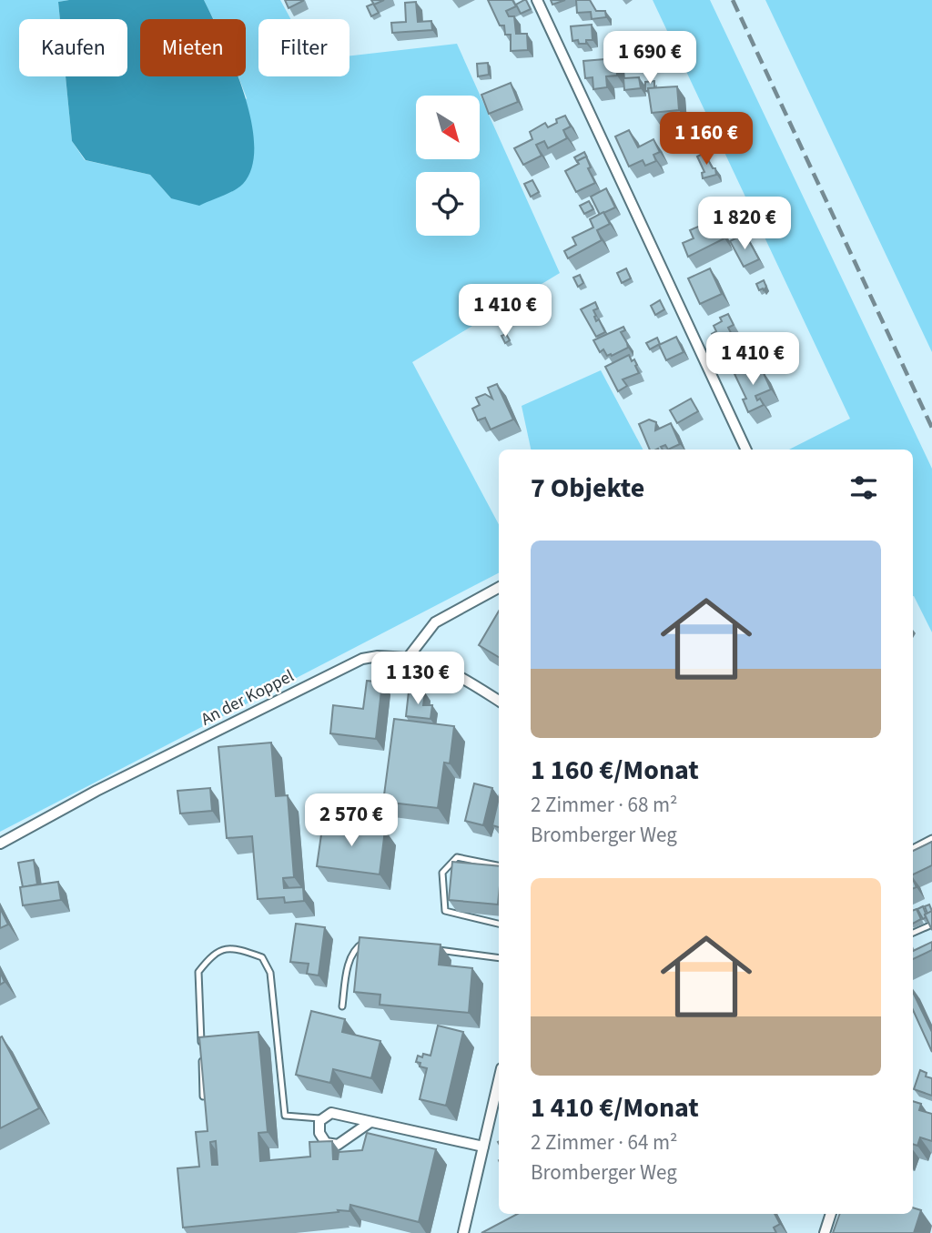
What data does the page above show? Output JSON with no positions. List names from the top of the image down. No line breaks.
{"streets":{"street":["An der Koppel"]},"north":"bottom right","page":{"chip":["Kaufen","Mieten","Filter"],"price":["1 690 €","1 160 €","1 820 €","1 410 €","1 410 €","1 130 €","2 570 €"],"heading":"7 Objekte","list":[{"name":"1 160 €/Monat","note":"2 Zimmer · 68 m² · Bromberger Weg"},{"name":"1 410 €/Monat","note":"2 Zimmer · 64 m² · Bromberger Weg"}]}}
